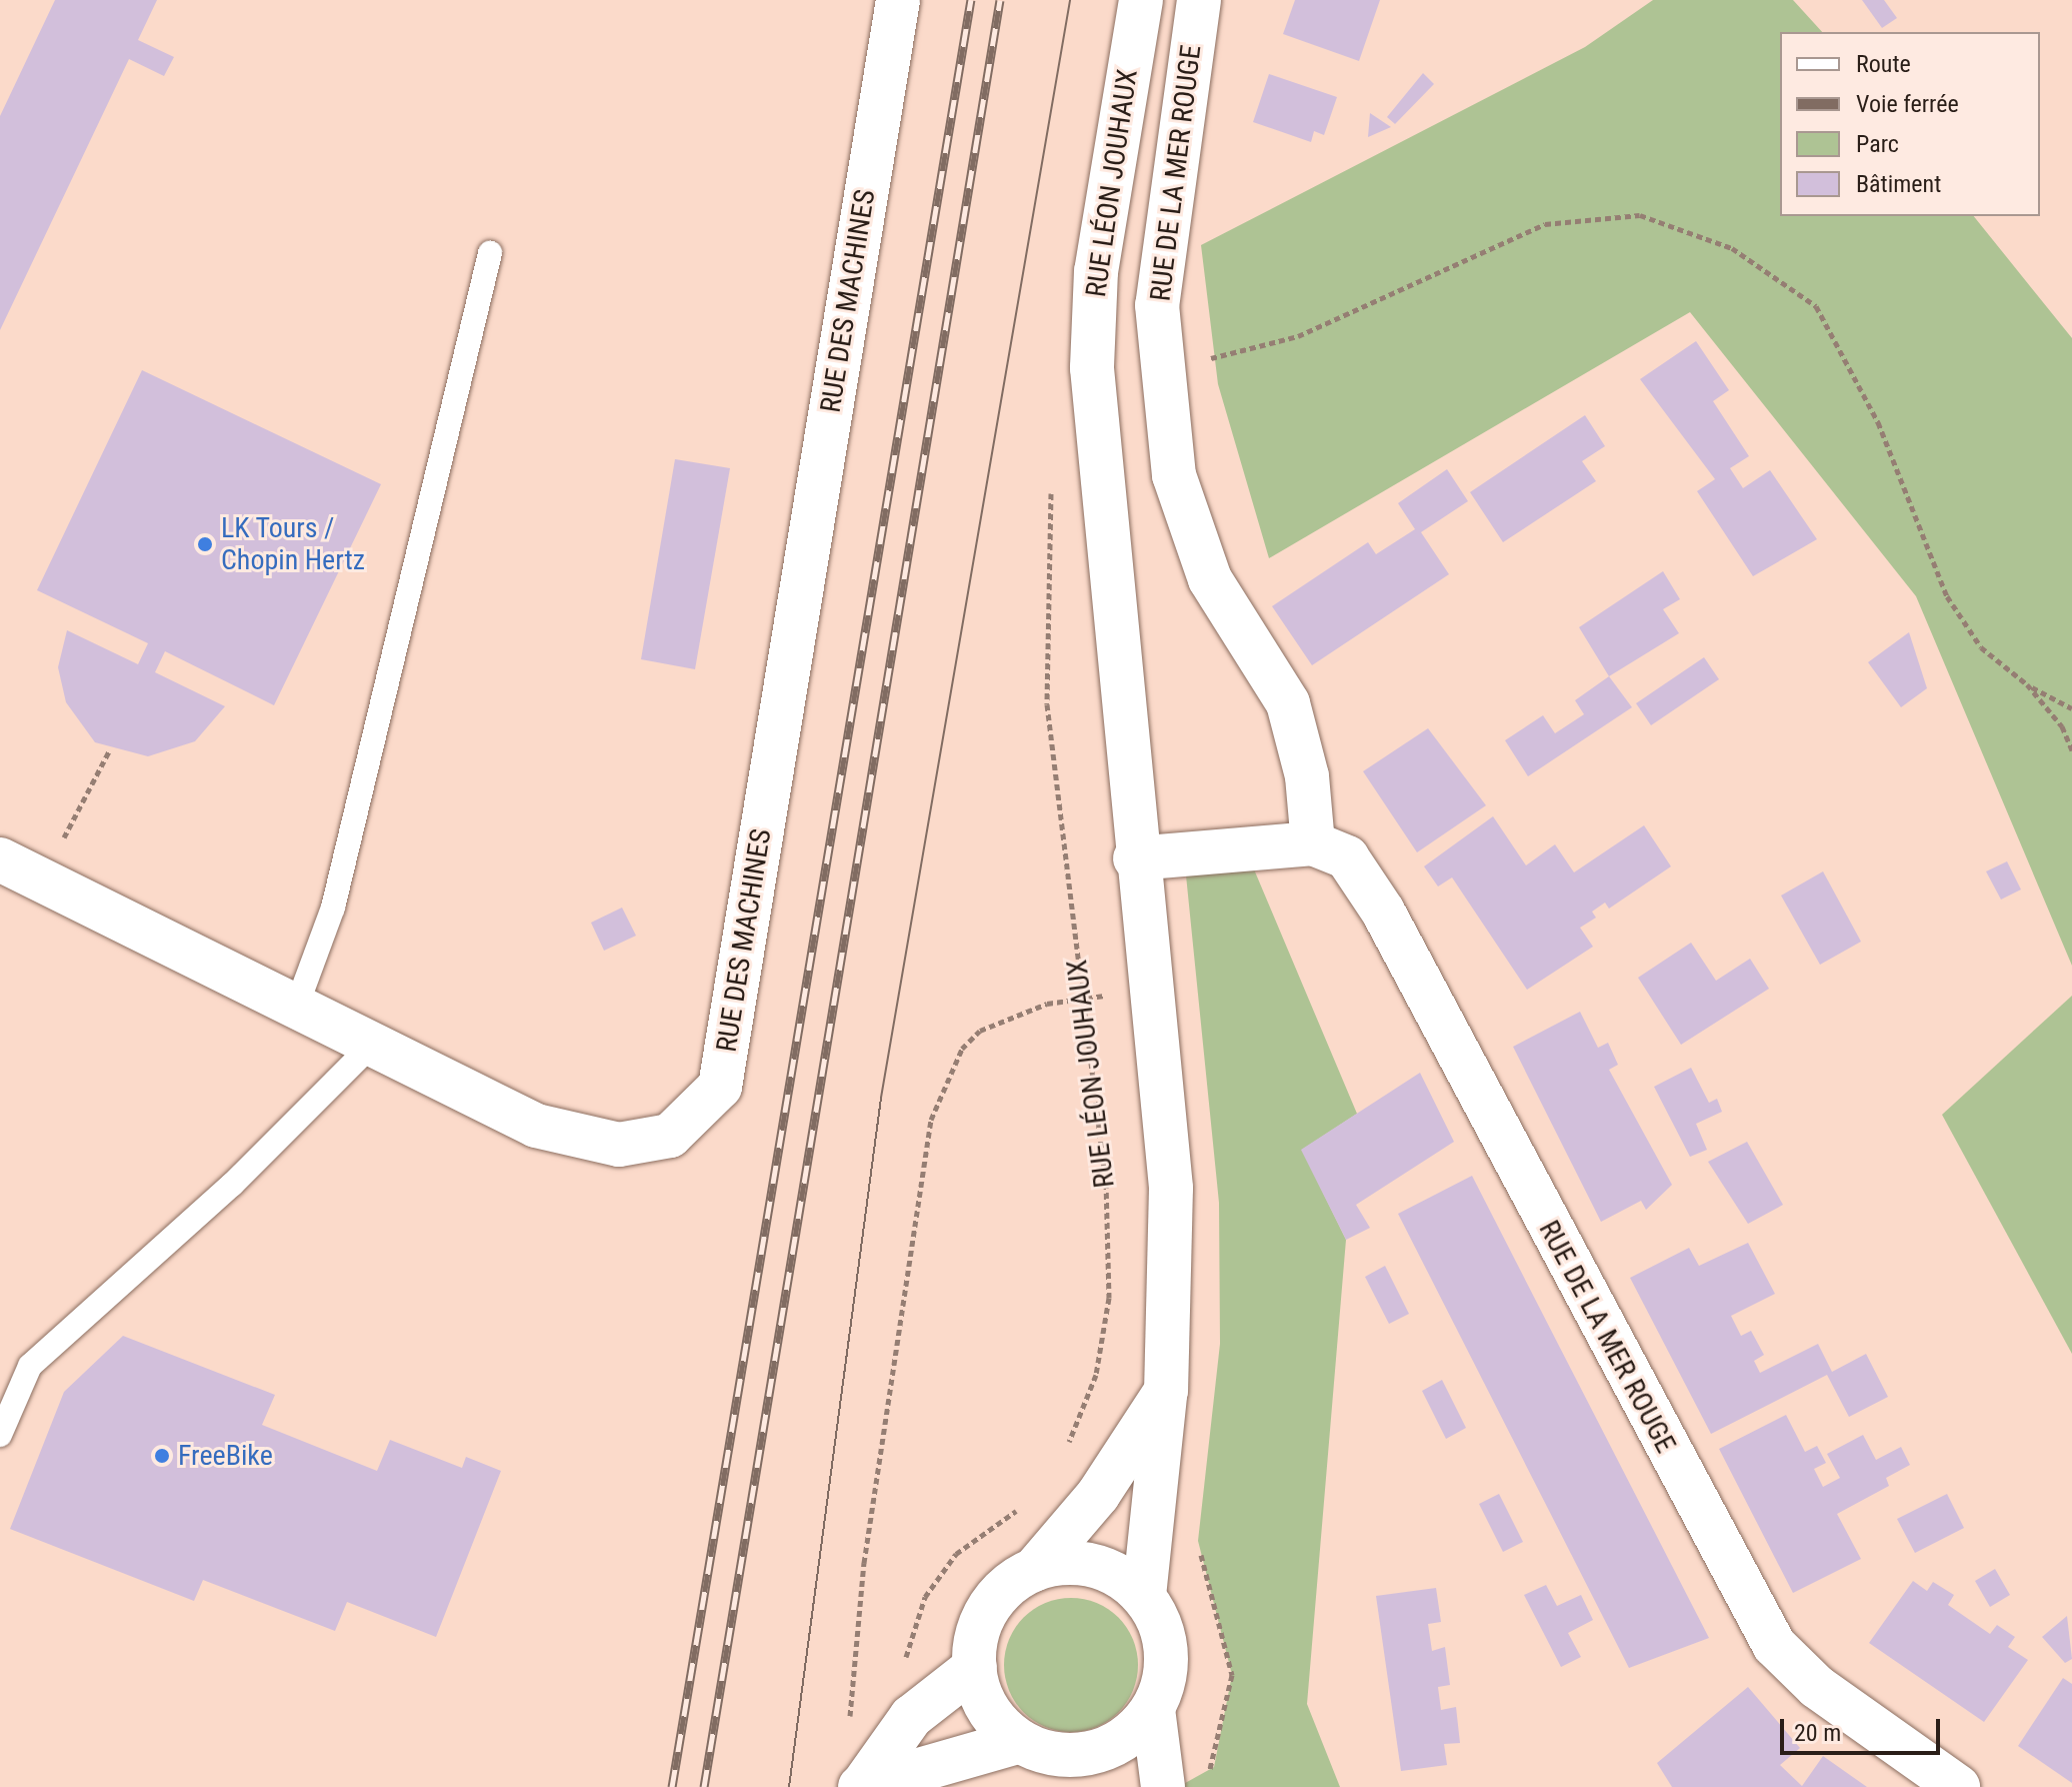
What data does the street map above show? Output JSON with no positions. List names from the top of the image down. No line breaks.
{"streets":{"street":["RUE DE LA MER ROUGE","RUE LÉON JOUHAUX","RUE DES MACHINES"]},"crossings":[["RUE DE LA MER ROUGE","RUE LÉON JOUHAUX"]],"places":["LK Tours / Chopin Hertz","FreeBike"],"legend":["Route","Voie ferrée","Parc","Bâtiment"],"scale_bar":"20 m"}
